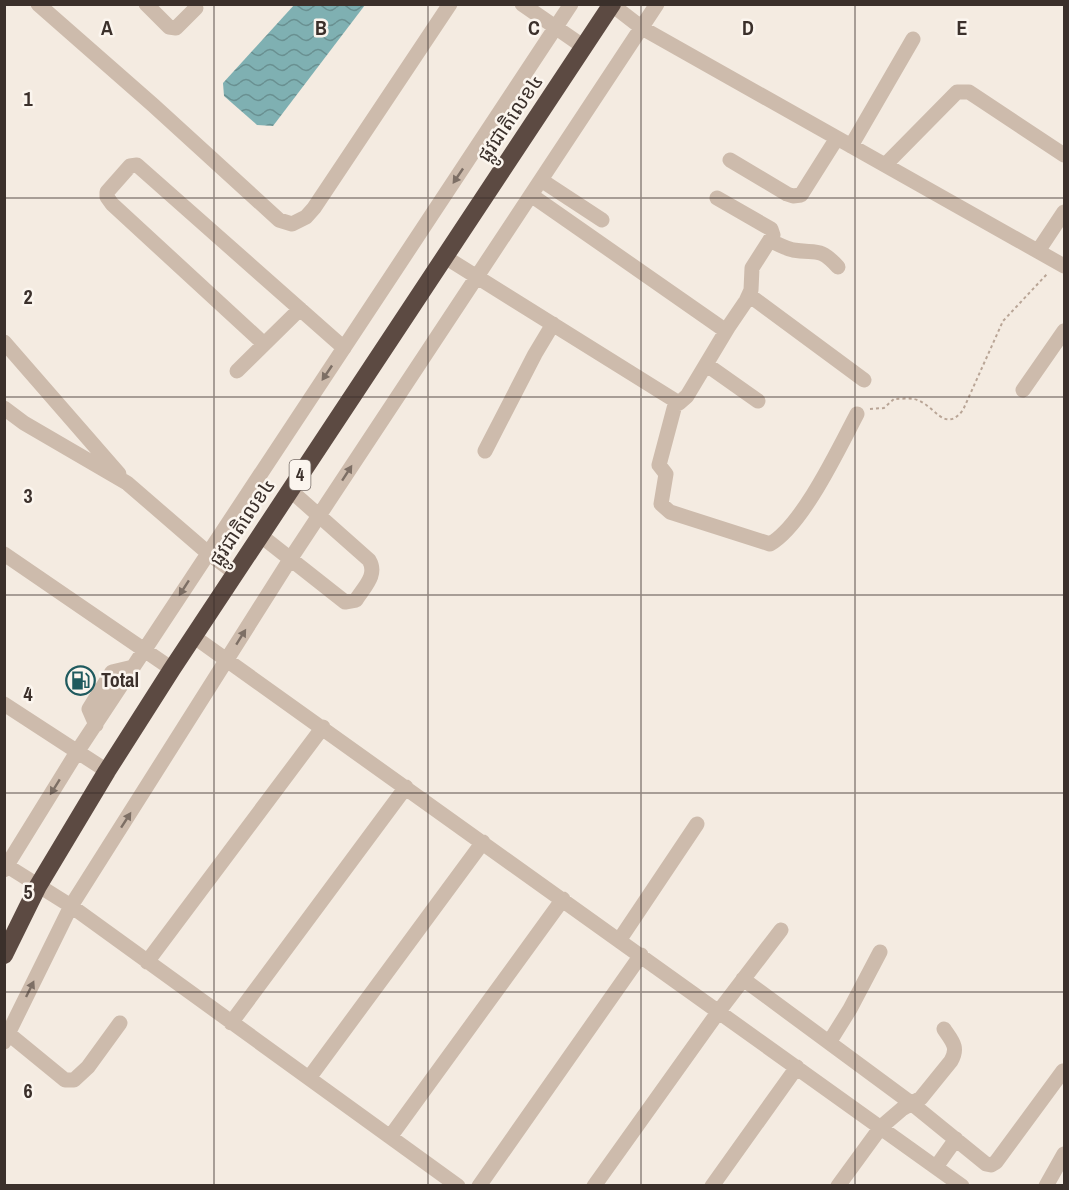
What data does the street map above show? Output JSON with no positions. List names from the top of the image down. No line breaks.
{"streets":{"highway":["ផ្លូវជាតិលេខ៤","4"]},"places":{"fuel station":["Total"]},"grid":{"columns":["A","B","C","D","E"],"rows":["1","2","3","4","5","6"]}}
